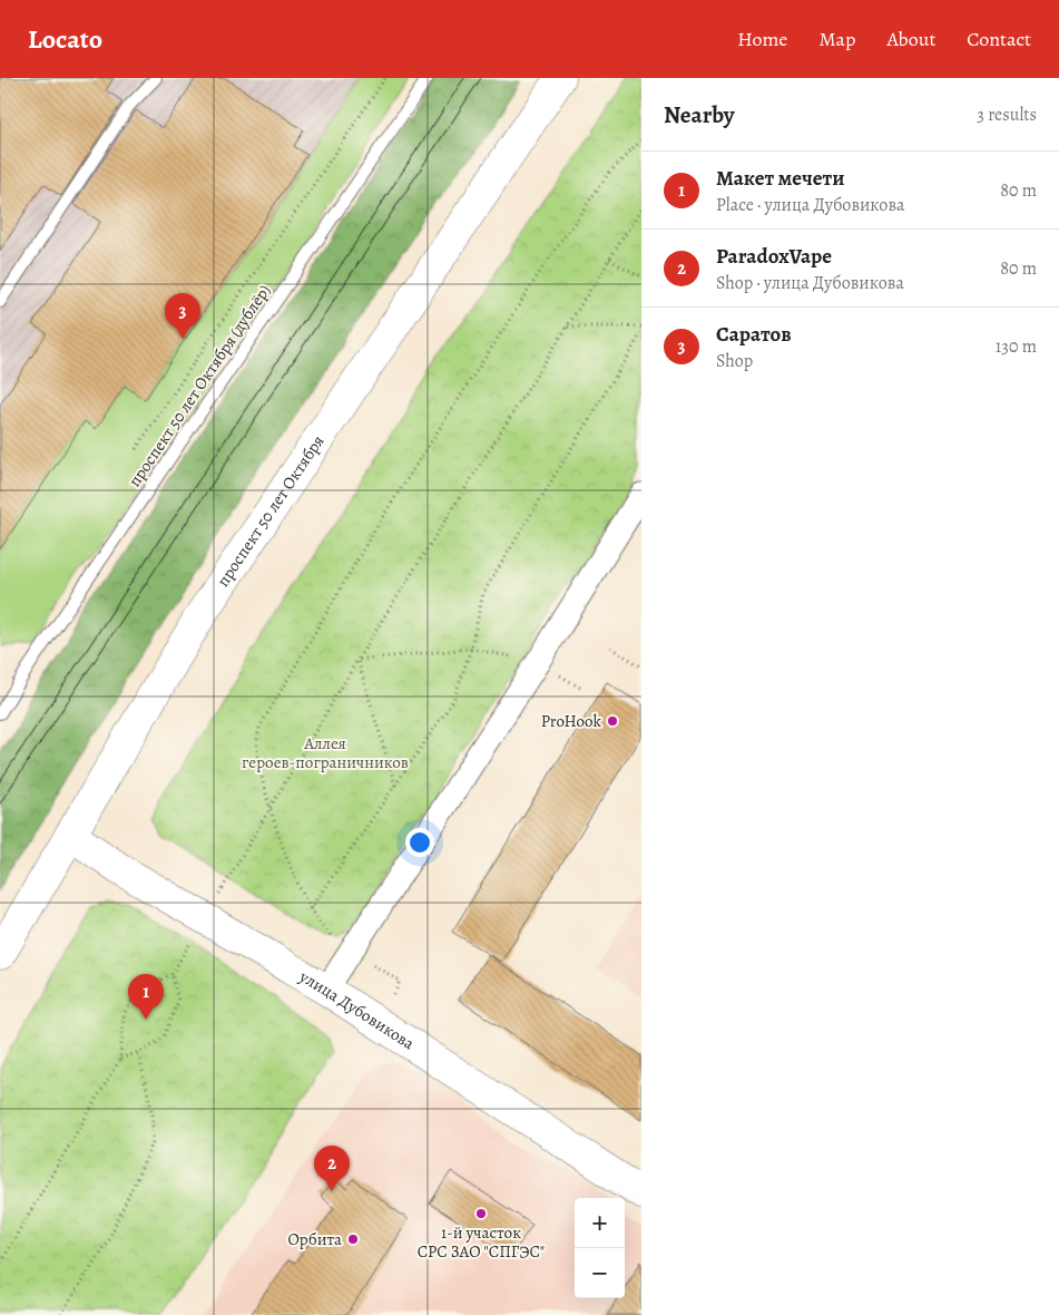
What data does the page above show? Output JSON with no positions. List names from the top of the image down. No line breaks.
{"streets":{"main road":["проспект 50 лет Октября","улица Дубовикова"],"lane":["проспект 50 лет Октября (дублёр)"]},"crossings":[["проспект 50 лет Октября","улица Дубовикова"]],"parks":["Аллея героев-пограничников"],"places":["ProHook","1-й участок СРС ЗАО \"СПГЭС\"","Орбита"],"page":{"header":"Locato","nav":["Home","Map","About","Contact"],"heading":["Nearby","3 results"],"list":[{"mark":"1","name":"Макет мечети","note":"Place · улица Дубовикова","value":"80 m"},{"mark":"2","name":"ParadoxVape","note":"Shop · улица Дубовикова","value":"80 m"},{"mark":"3","name":"Саратов","note":"Shop","value":"130 m"}],"pins":["3","1","2"],"map_buttons":["+","−"]}}
